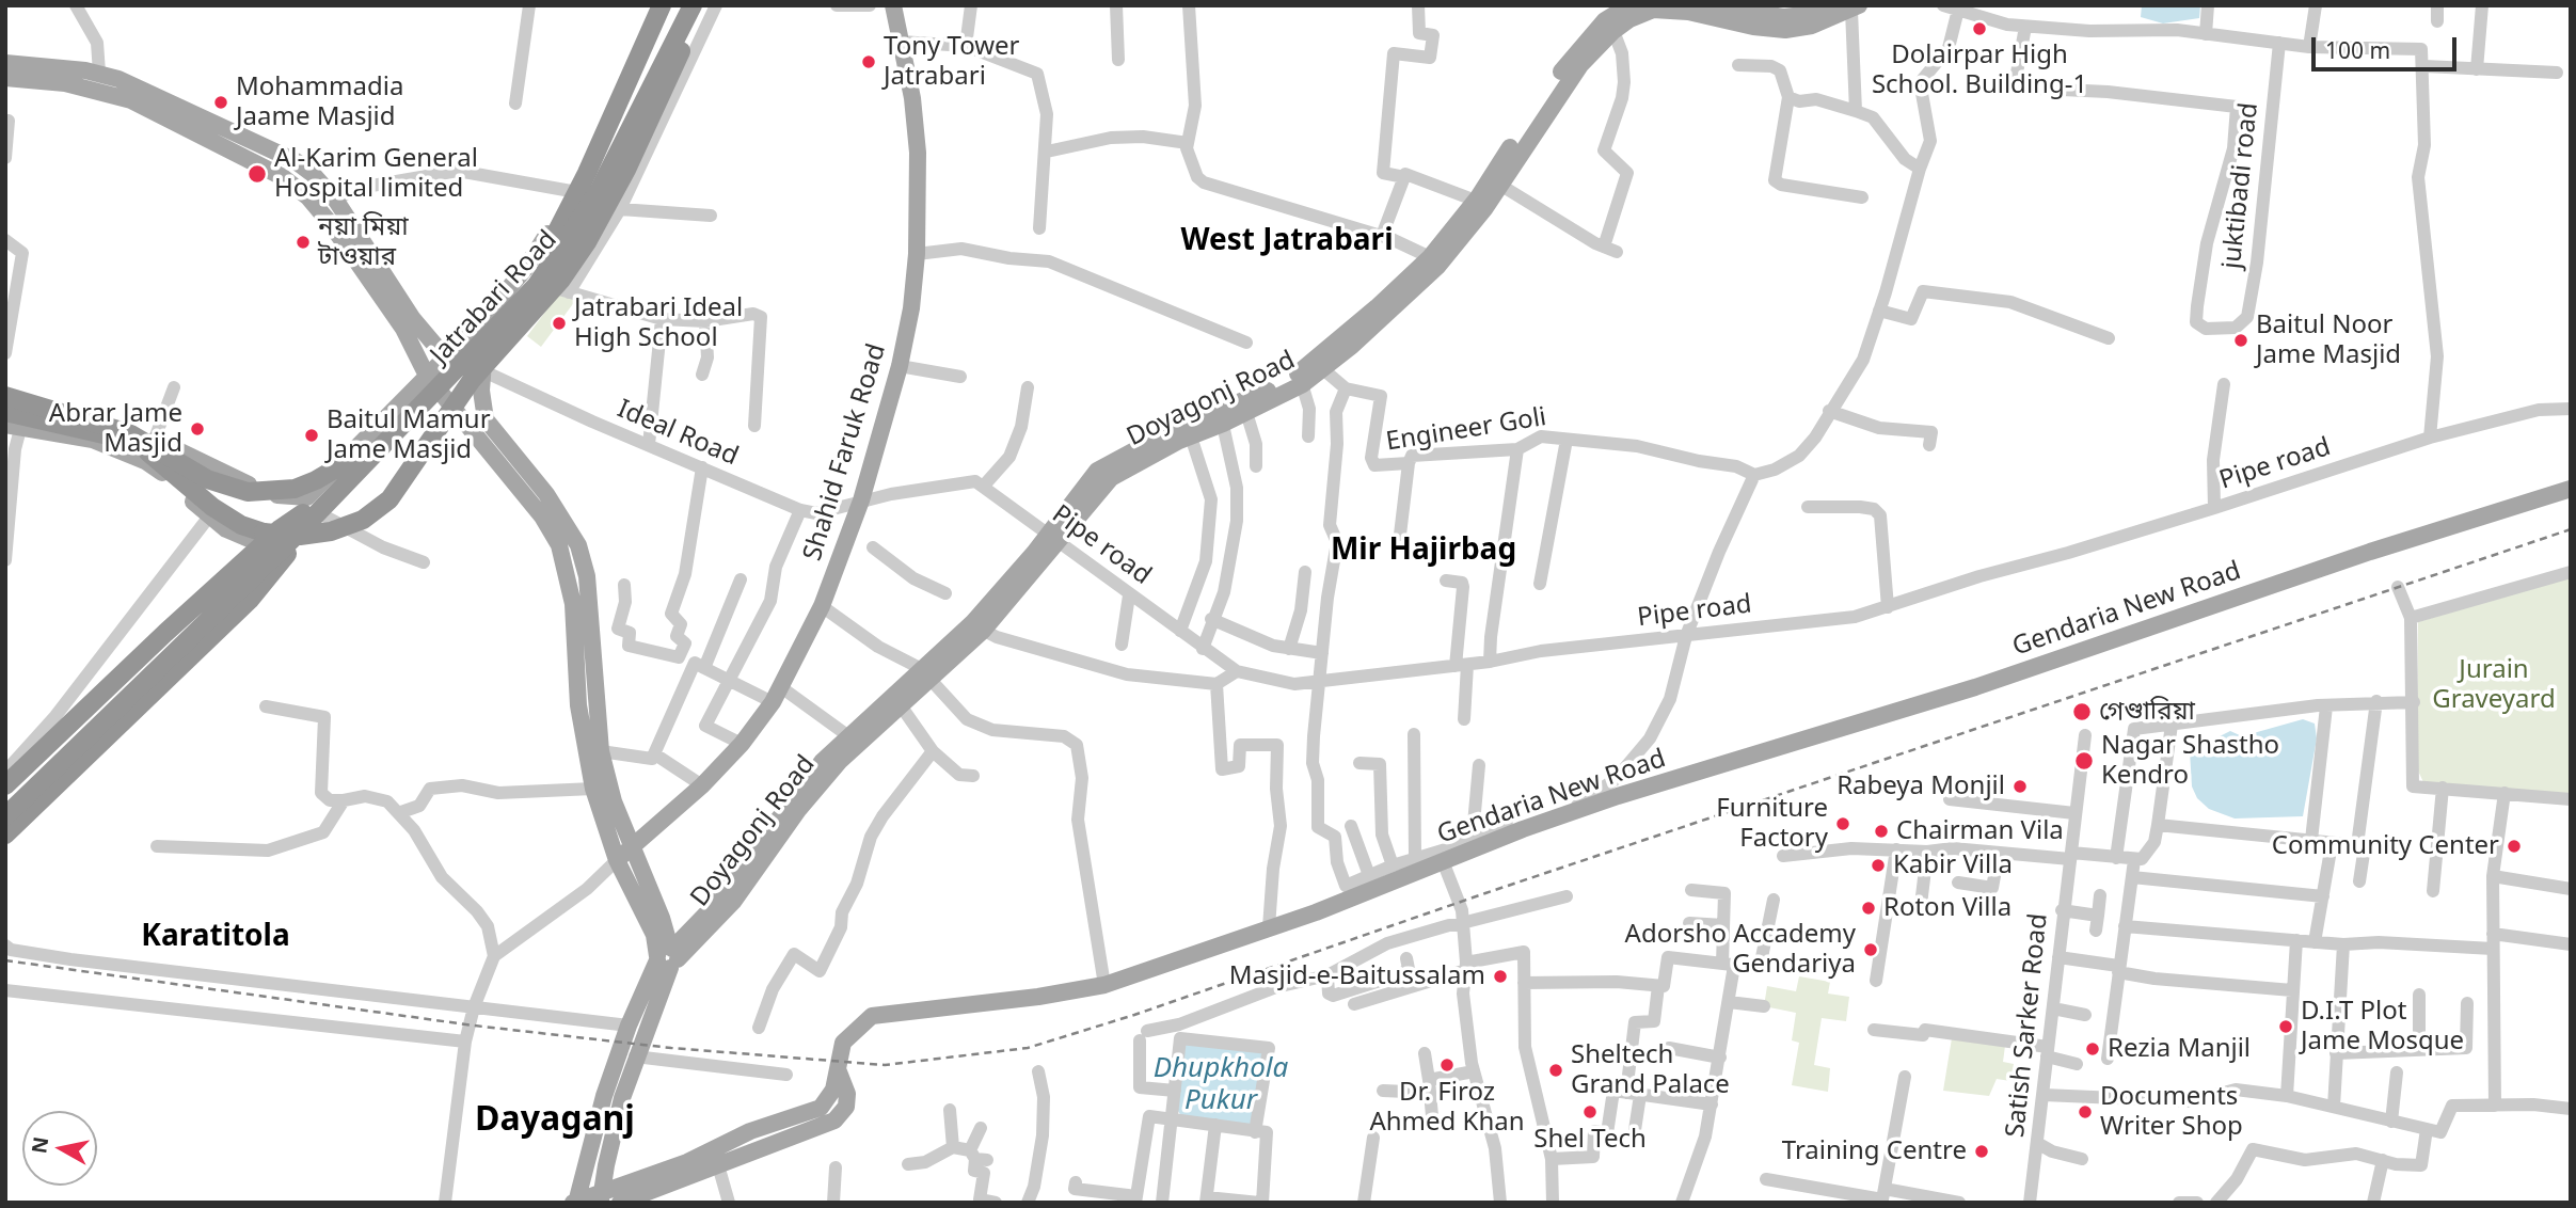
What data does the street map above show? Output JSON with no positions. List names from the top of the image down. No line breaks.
{"streets":{"main road":["Jatrabari Road","Doyagonj Road","Shahid Faruk Road","Gendaria New Road"],"street":["juktibadi road","Engineer Goli","Ideal Road","Pipe road","Satish Sarker Road"]},"crossings":[["Jatrabari Road","Ideal Road"],["Doyagonj Road","Engineer Goli"],["Ideal Road","Shahid Faruk Road"]],"districts":["West Jatrabari","Mir Hajirbag","Karatitola","Dayaganj"],"water":["Dhupkhola Pukur"],"parks":["Jurain Graveyard"],"places":["Dolairpar High School. Building-1","Tony Tower Jatrabari","Mohammadia Jaame Masjid","Al-Karim General Hospital limited","নয়া মিয়া টাওয়ার","Jatrabari Ideal High School","Baitul Noor Jame Masjid","Abrar Jame Masjid","Baitul Mamur Jame Masjid","গেণ্ডারিয়া","Nagar Shastho Kendro","Rabeya Monjil","Furniture Factory","Chairman Vila","Community Center","Kabir Villa","Roton Villa","Adorsho Accademy Gendariya","Masjid-e-Baitussalam","D.I.T Plot Jame Mosque","Rezia Manjil","Dr. Firoz Ahmed Khan","Sheltech Grand Palace","Shel Tech","Documents Writer Shop","Training Centre"],"scale_bar":"100 m","north":"left"}
